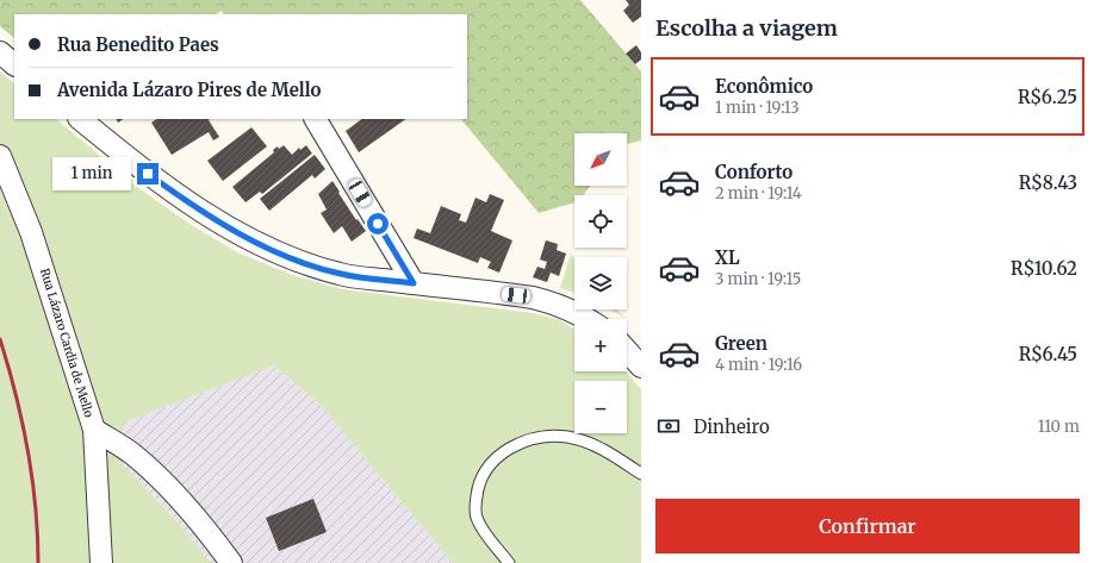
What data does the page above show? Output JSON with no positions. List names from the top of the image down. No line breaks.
{"streets":{"street":["Rua Lázaro Cardia de Mello"]},"north":"bottom left","page":{"heading":"Escolha a viagem","banner":["Rua Benedito Paes","Avenida Lázaro Pires de Mello"],"list":[{"name":"Econômico","note":"1 min · 19:13","value":"R$6.25"},{"name":"Conforto","note":"2 min · 19:14","value":"R$8.43"},{"name":"XL","note":"3 min · 19:15","value":"R$10.62"},{"name":"Green","note":"4 min · 19:16","value":"R$6.45"}],"map_buttons":["+","−"],"bubble":"1 min","pay":["Dinheiro","110 m"],"buttons":"Confirmar"}}
